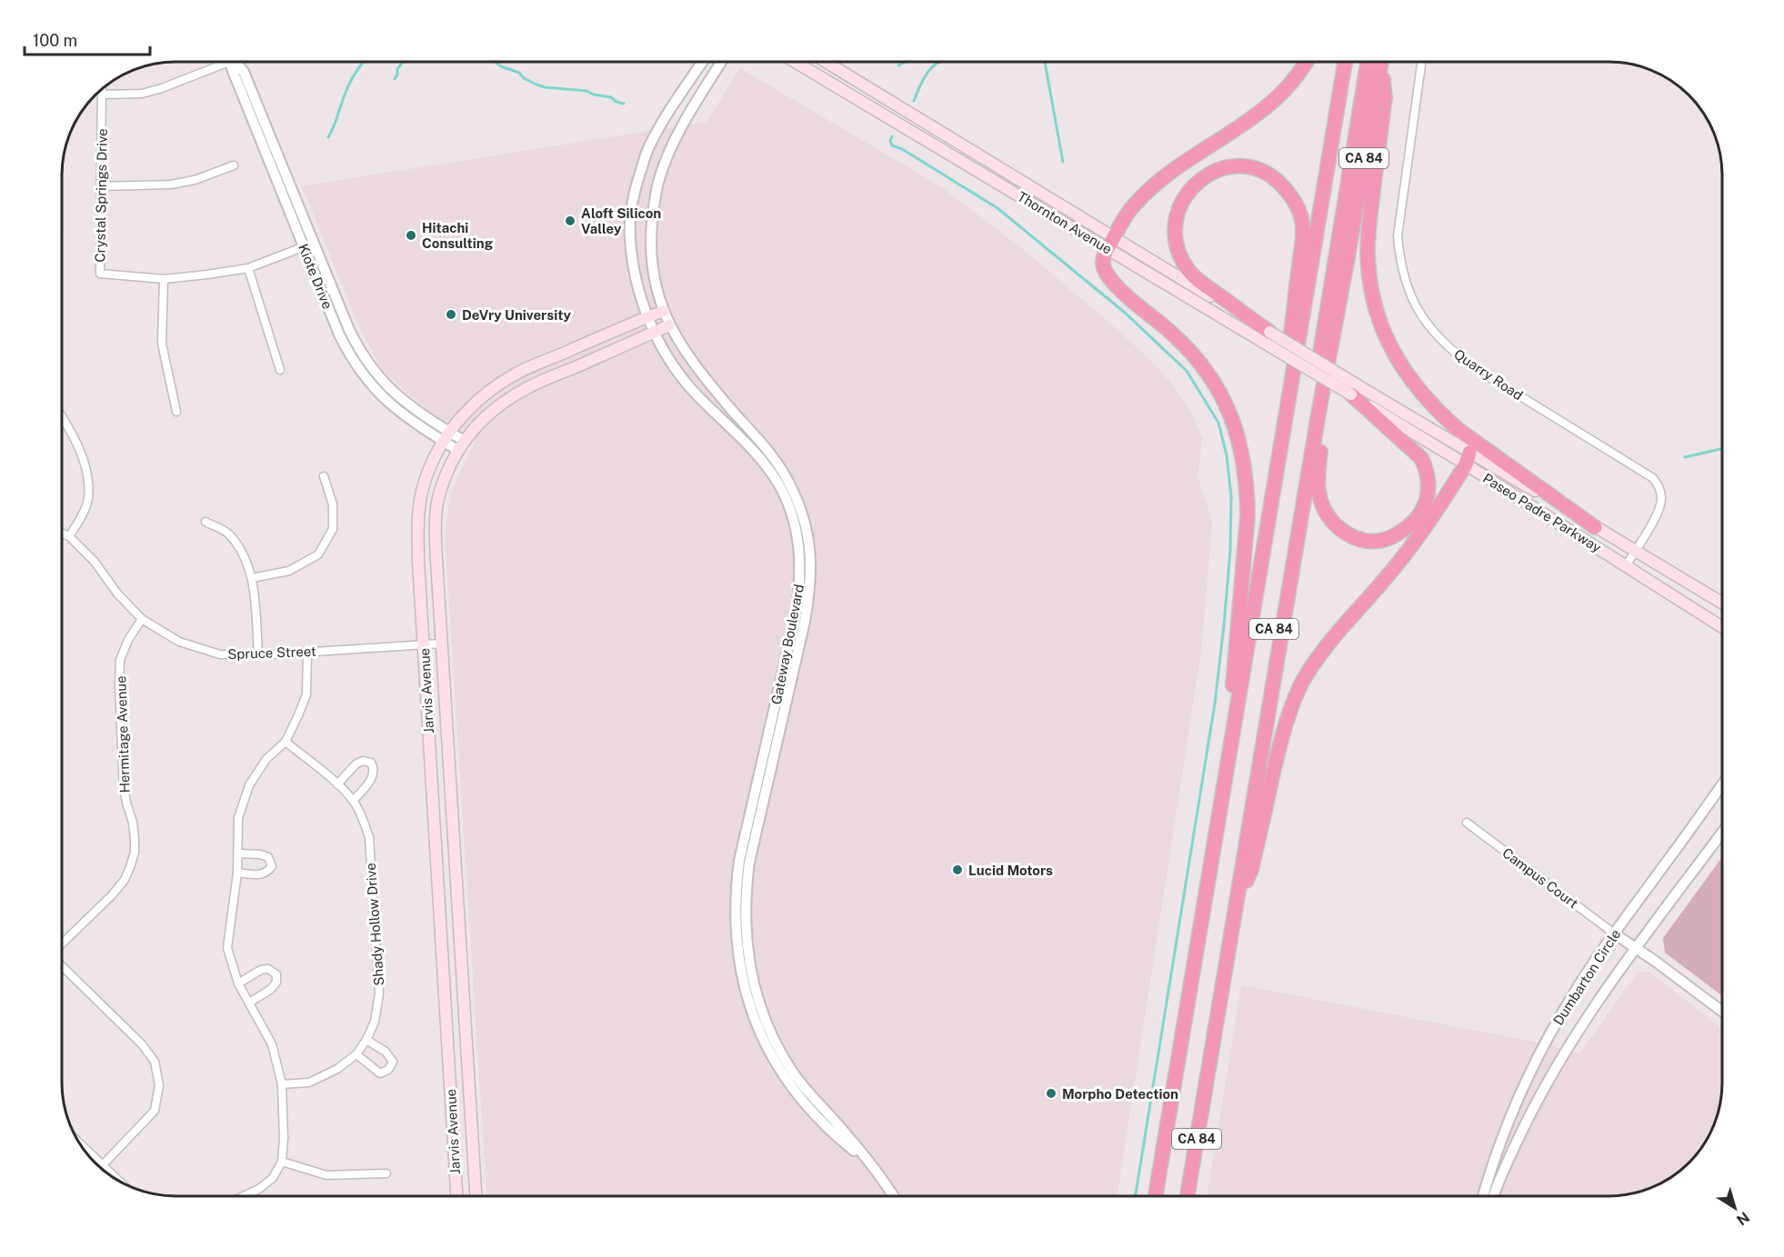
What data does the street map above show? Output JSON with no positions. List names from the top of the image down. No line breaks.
{"streets":{"highway":["CA 84"],"main road":["Thornton Avenue","Paseo Padre Parkway","Jarvis Avenue"],"street":["Crystal Springs Drive","Kiote Drive","Quarry Road","Gateway Boulevard","Spruce Street","Hermitage Avenue","Campus Court","Shady Hollow Drive","Dumbarton Circle"]},"crossings":[["Crystal Springs Drive","Kiote Drive"],["Thornton Avenue","Paseo Padre Parkway"],["Kiote Drive","Jarvis Avenue"],["Quarry Road","Paseo Padre Parkway"],["Gateway Boulevard","Jarvis Avenue"],["Spruce Street","Jarvis Avenue"],["Spruce Street","Hermitage Avenue"],["Campus Court","Dumbarton Circle"]],"places":["Aloft Silicon Valley","Hitachi Consulting","DeVry University","Lucid Motors","Morpho Detection"],"scale_bar":"100 m","north":"bottom right"}
